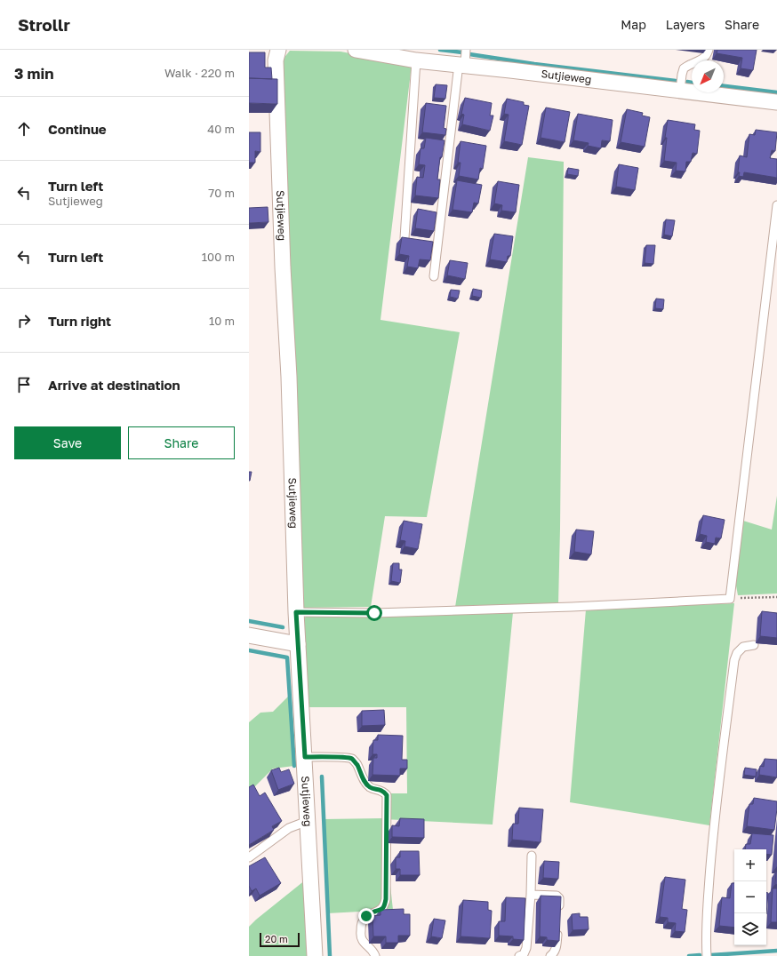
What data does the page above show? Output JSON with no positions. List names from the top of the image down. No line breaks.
{"streets":{"street":["Sutjieweg"]},"scale_bar":"20 m","north":"bottom left","page":{"header":"Strollr","nav":["Map","Layers","Share"],"heading":["3 min","Walk · 220 m"],"list":[["Continue","40 m"],["Turn left","Sutjieweg","70 m"],["Turn left","100 m"],["Turn right","10 m"],"Arrive at destination"],"buttons":["Save","Share"],"map_buttons":["+","−"],"scale":"20 m"}}
